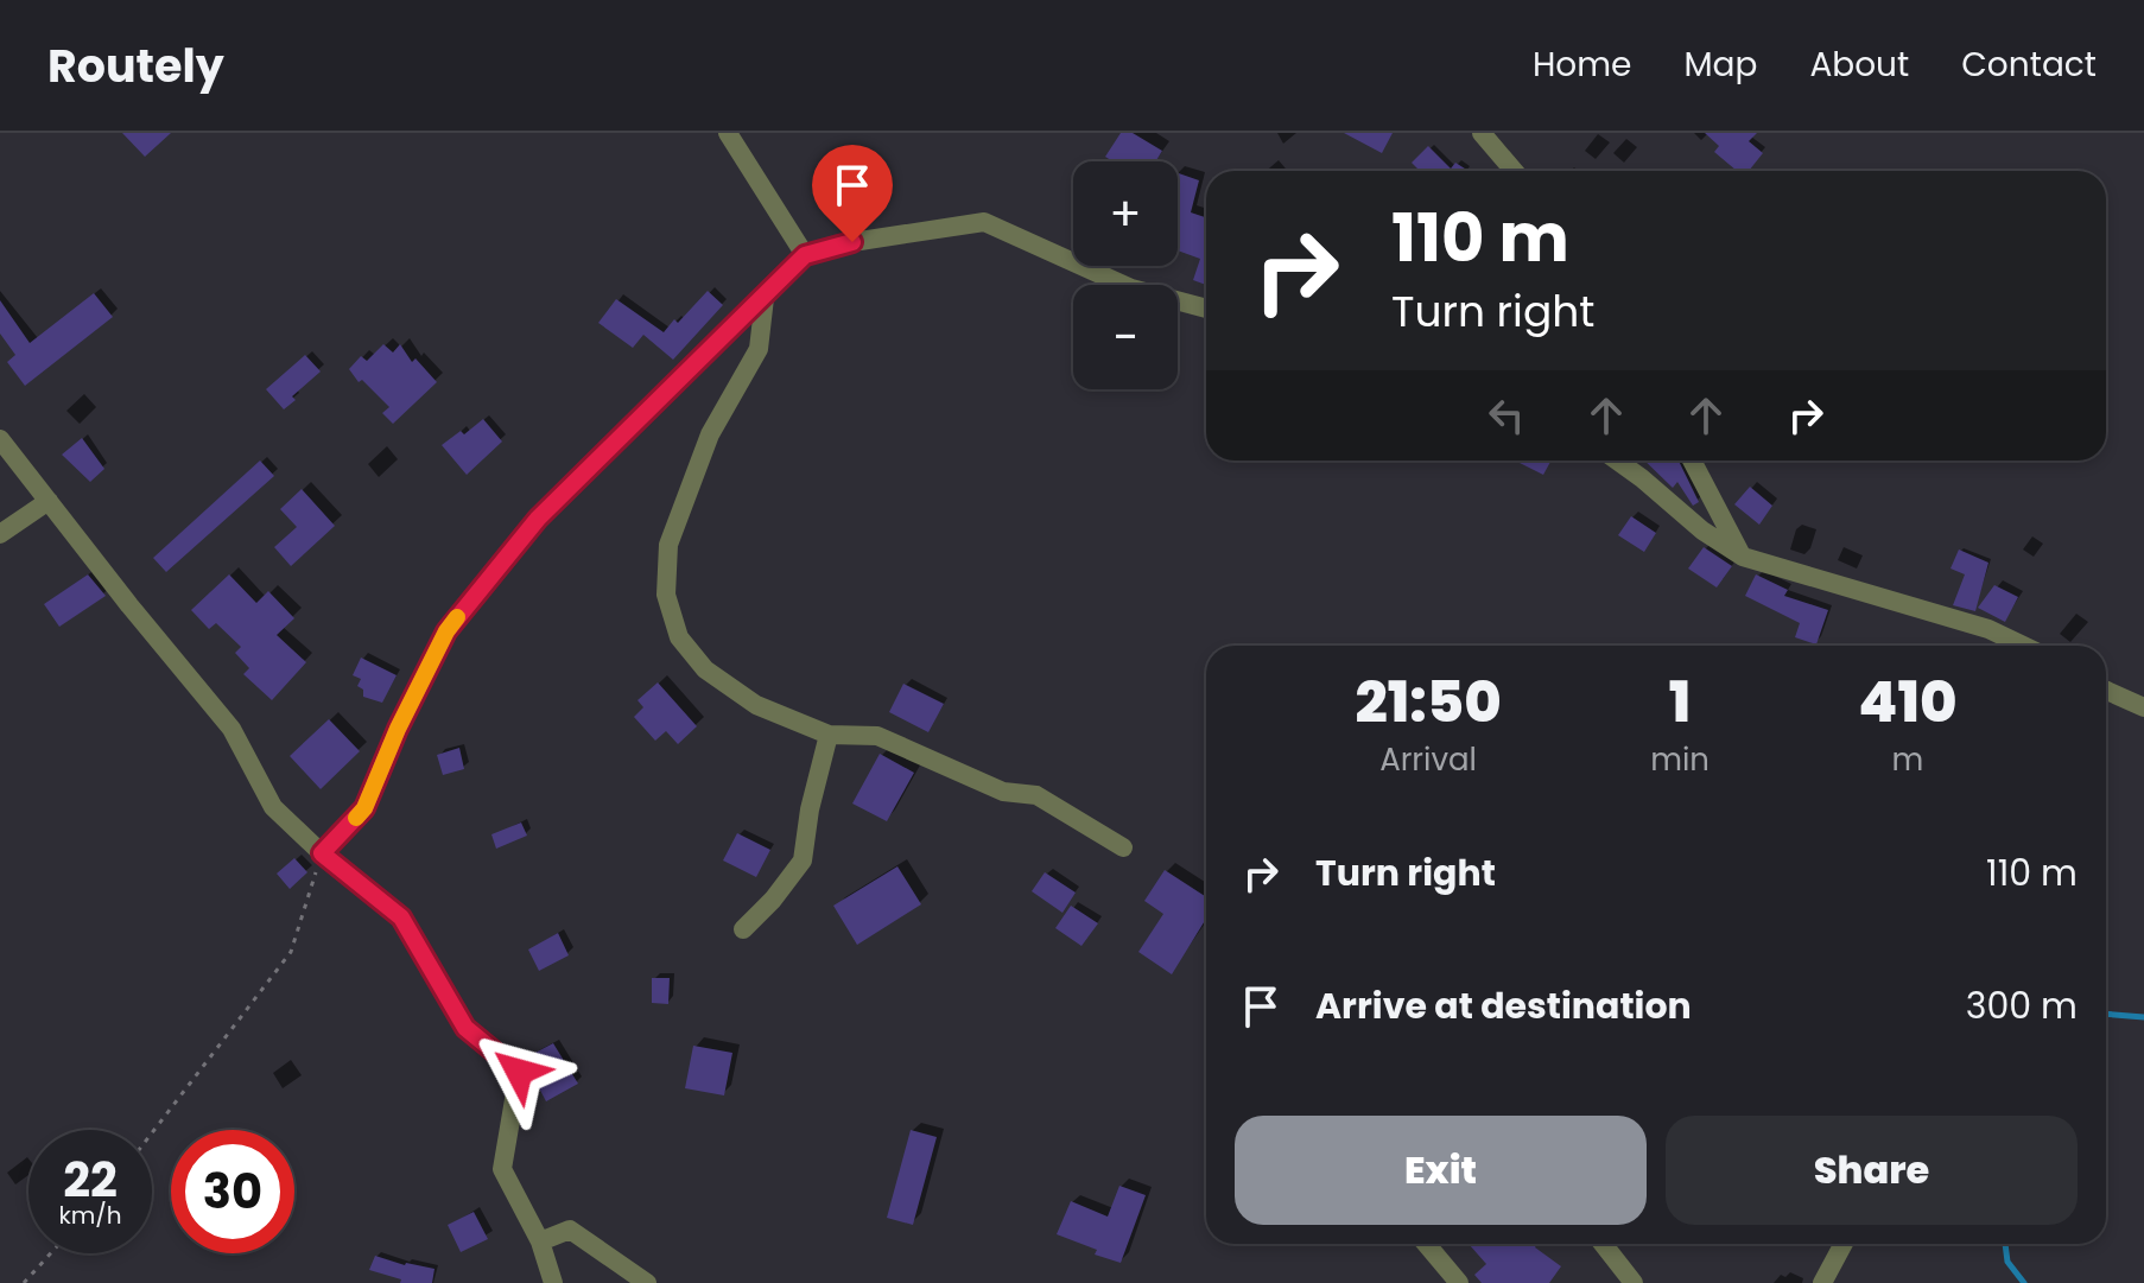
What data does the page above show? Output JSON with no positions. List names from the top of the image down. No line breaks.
{"page":{"header":"Routely","nav":["Home","Map","About","Contact"],"map_buttons":["+","−"],"turn":["110 m","Turn right"],"eta":["21:50","Arrival","1","min","410","m"],"list":[{"name":"Turn right","value":"110 m"},{"name":"Arrive at destination","value":"300 m"}],"buttons":["Exit","Share"],"speed":"22 km/h","limit":"30"}}
